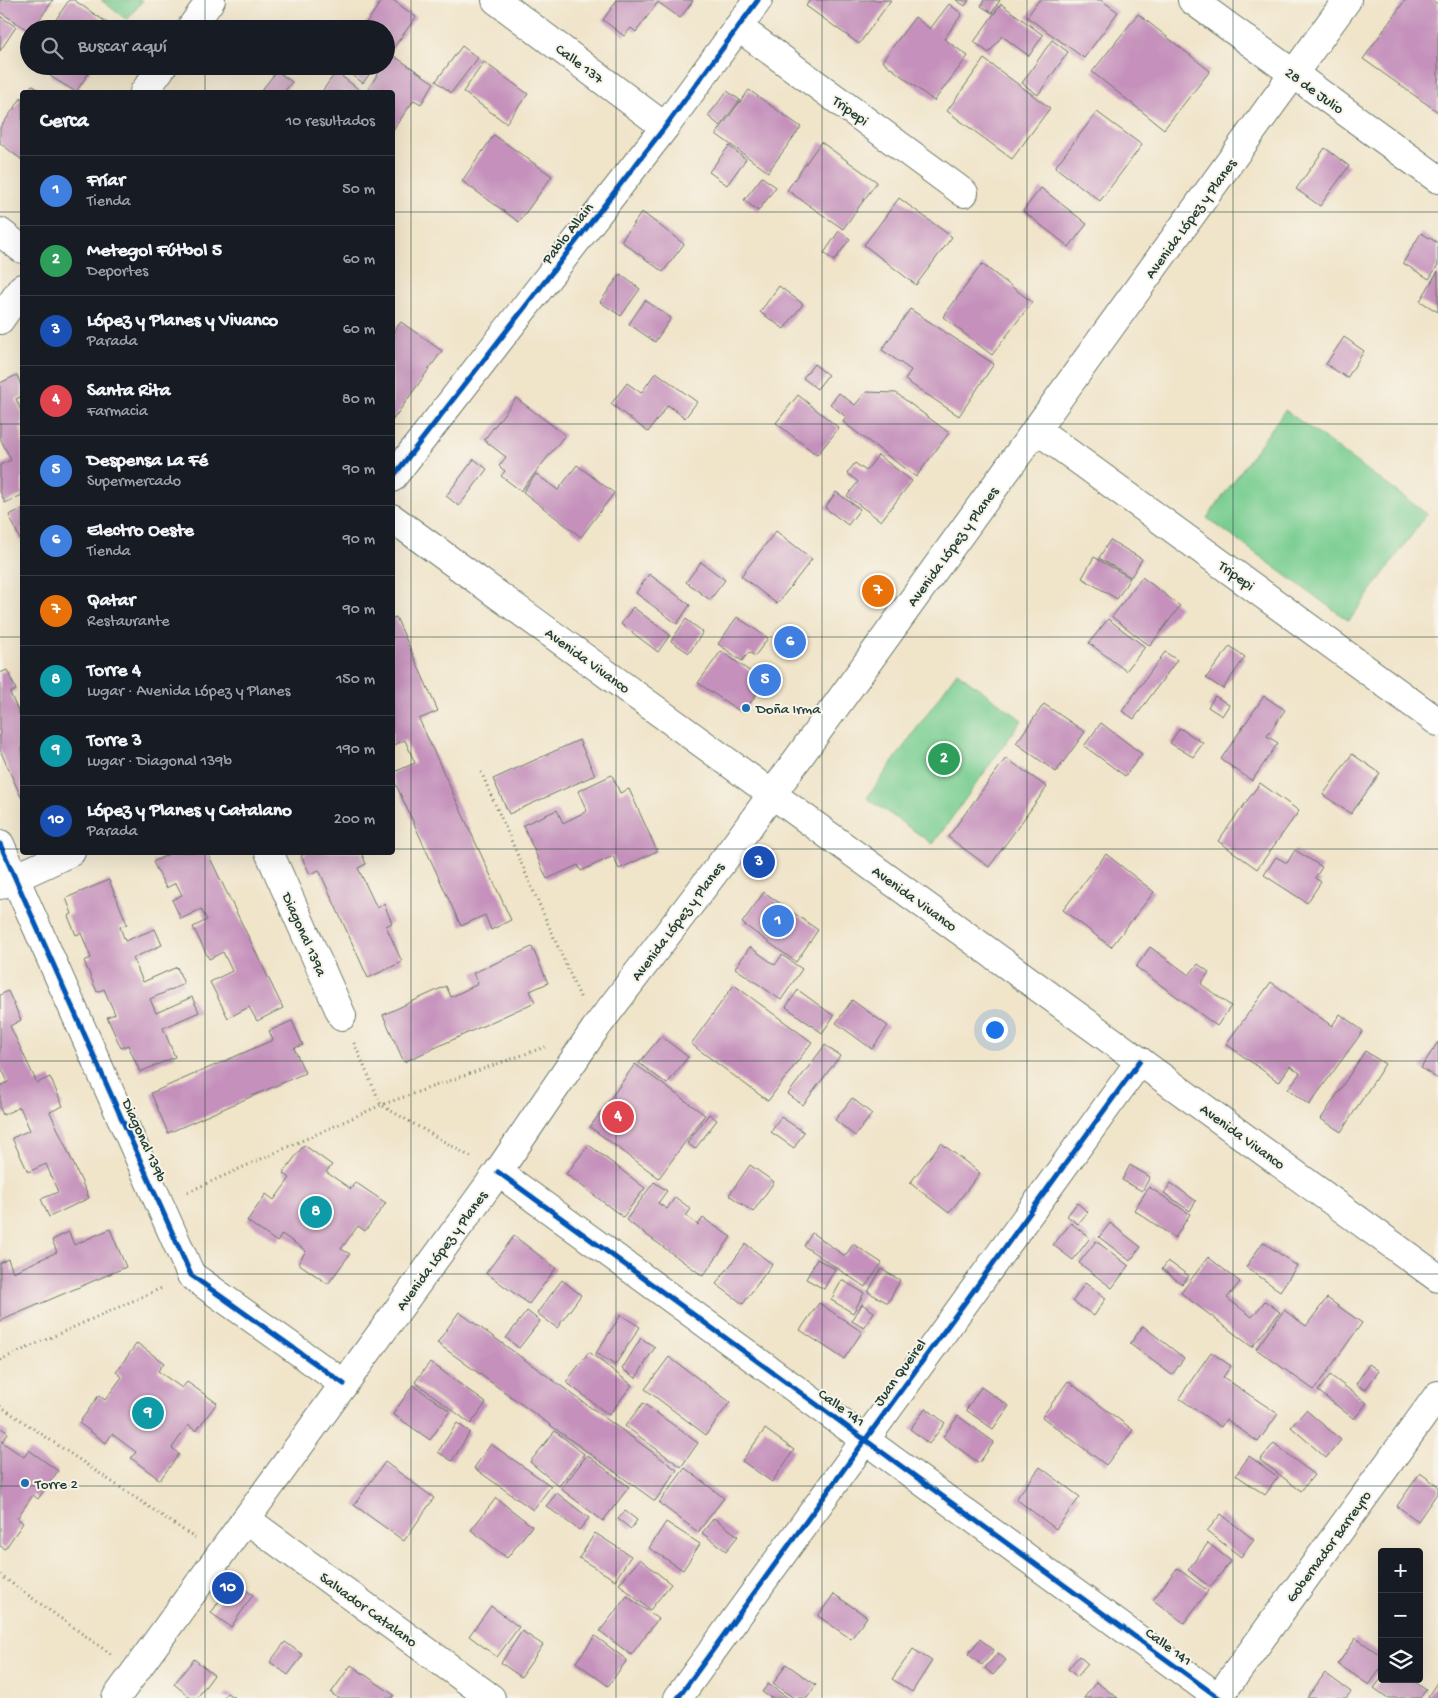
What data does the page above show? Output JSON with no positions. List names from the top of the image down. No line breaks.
{"streets":{"street":["Calle 137","28 de Julio","Tripepi","Avenida López y Planes","Pablo Allain","Avenida Vivanco","Diagonal 139a","Diagonal 139b","Juan Queirel","Calle 141","Gobernador Barreyro","Salvador Catalano"]},"crossings":[["Calle 137","Pablo Allain"],["28 de Julio","Avenida López y Planes"],["Tripepi","Avenida López y Planes"],["Tripepi","Pablo Allain"],["Avenida López y Planes","Avenida Vivanco"],["Avenida López y Planes","Calle 141"],["Avenida López y Planes","Salvador Catalano"],["Avenida Vivanco","Juan Queirel"],["Juan Queirel","Calle 141"],["Calle 141","Gobernador Barreyro"]],"places":["Doña Irma","Torre 2"],"page":{"search":"Buscar aquí","heading":["Cerca","10 resultados"],"list":[{"mark":"1","name":"Fríar","note":"Tienda","value":"50 m"},{"mark":"2","name":"Metegol Fútbol 5","note":"Deportes","value":"60 m"},{"mark":"3","name":"López y Planes y Vivanco","note":"Parada","value":"60 m"},{"mark":"4","name":"Santa Rita","note":"Farmacia","value":"80 m"},{"mark":"5","name":"Despensa La Fé","note":"Supermercado","value":"90 m"},{"mark":"6","name":"Electro Oeste","note":"Tienda","value":"90 m"},{"mark":"7","name":"Qatar","note":"Restaurante","value":"90 m"},{"mark":"8","name":"Torre 4","note":"Lugar · Avenida López y Planes","value":"150 m"},{"mark":"9","name":"Torre 3","note":"Lugar · Diagonal 139b","value":"190 m"},{"mark":"10","name":"López y Planes y Catalano","note":"Parada","value":"200 m"}],"pins":["7","6","5","2","3","1","4","8","9","10"],"map_buttons":["+","−"]}}
